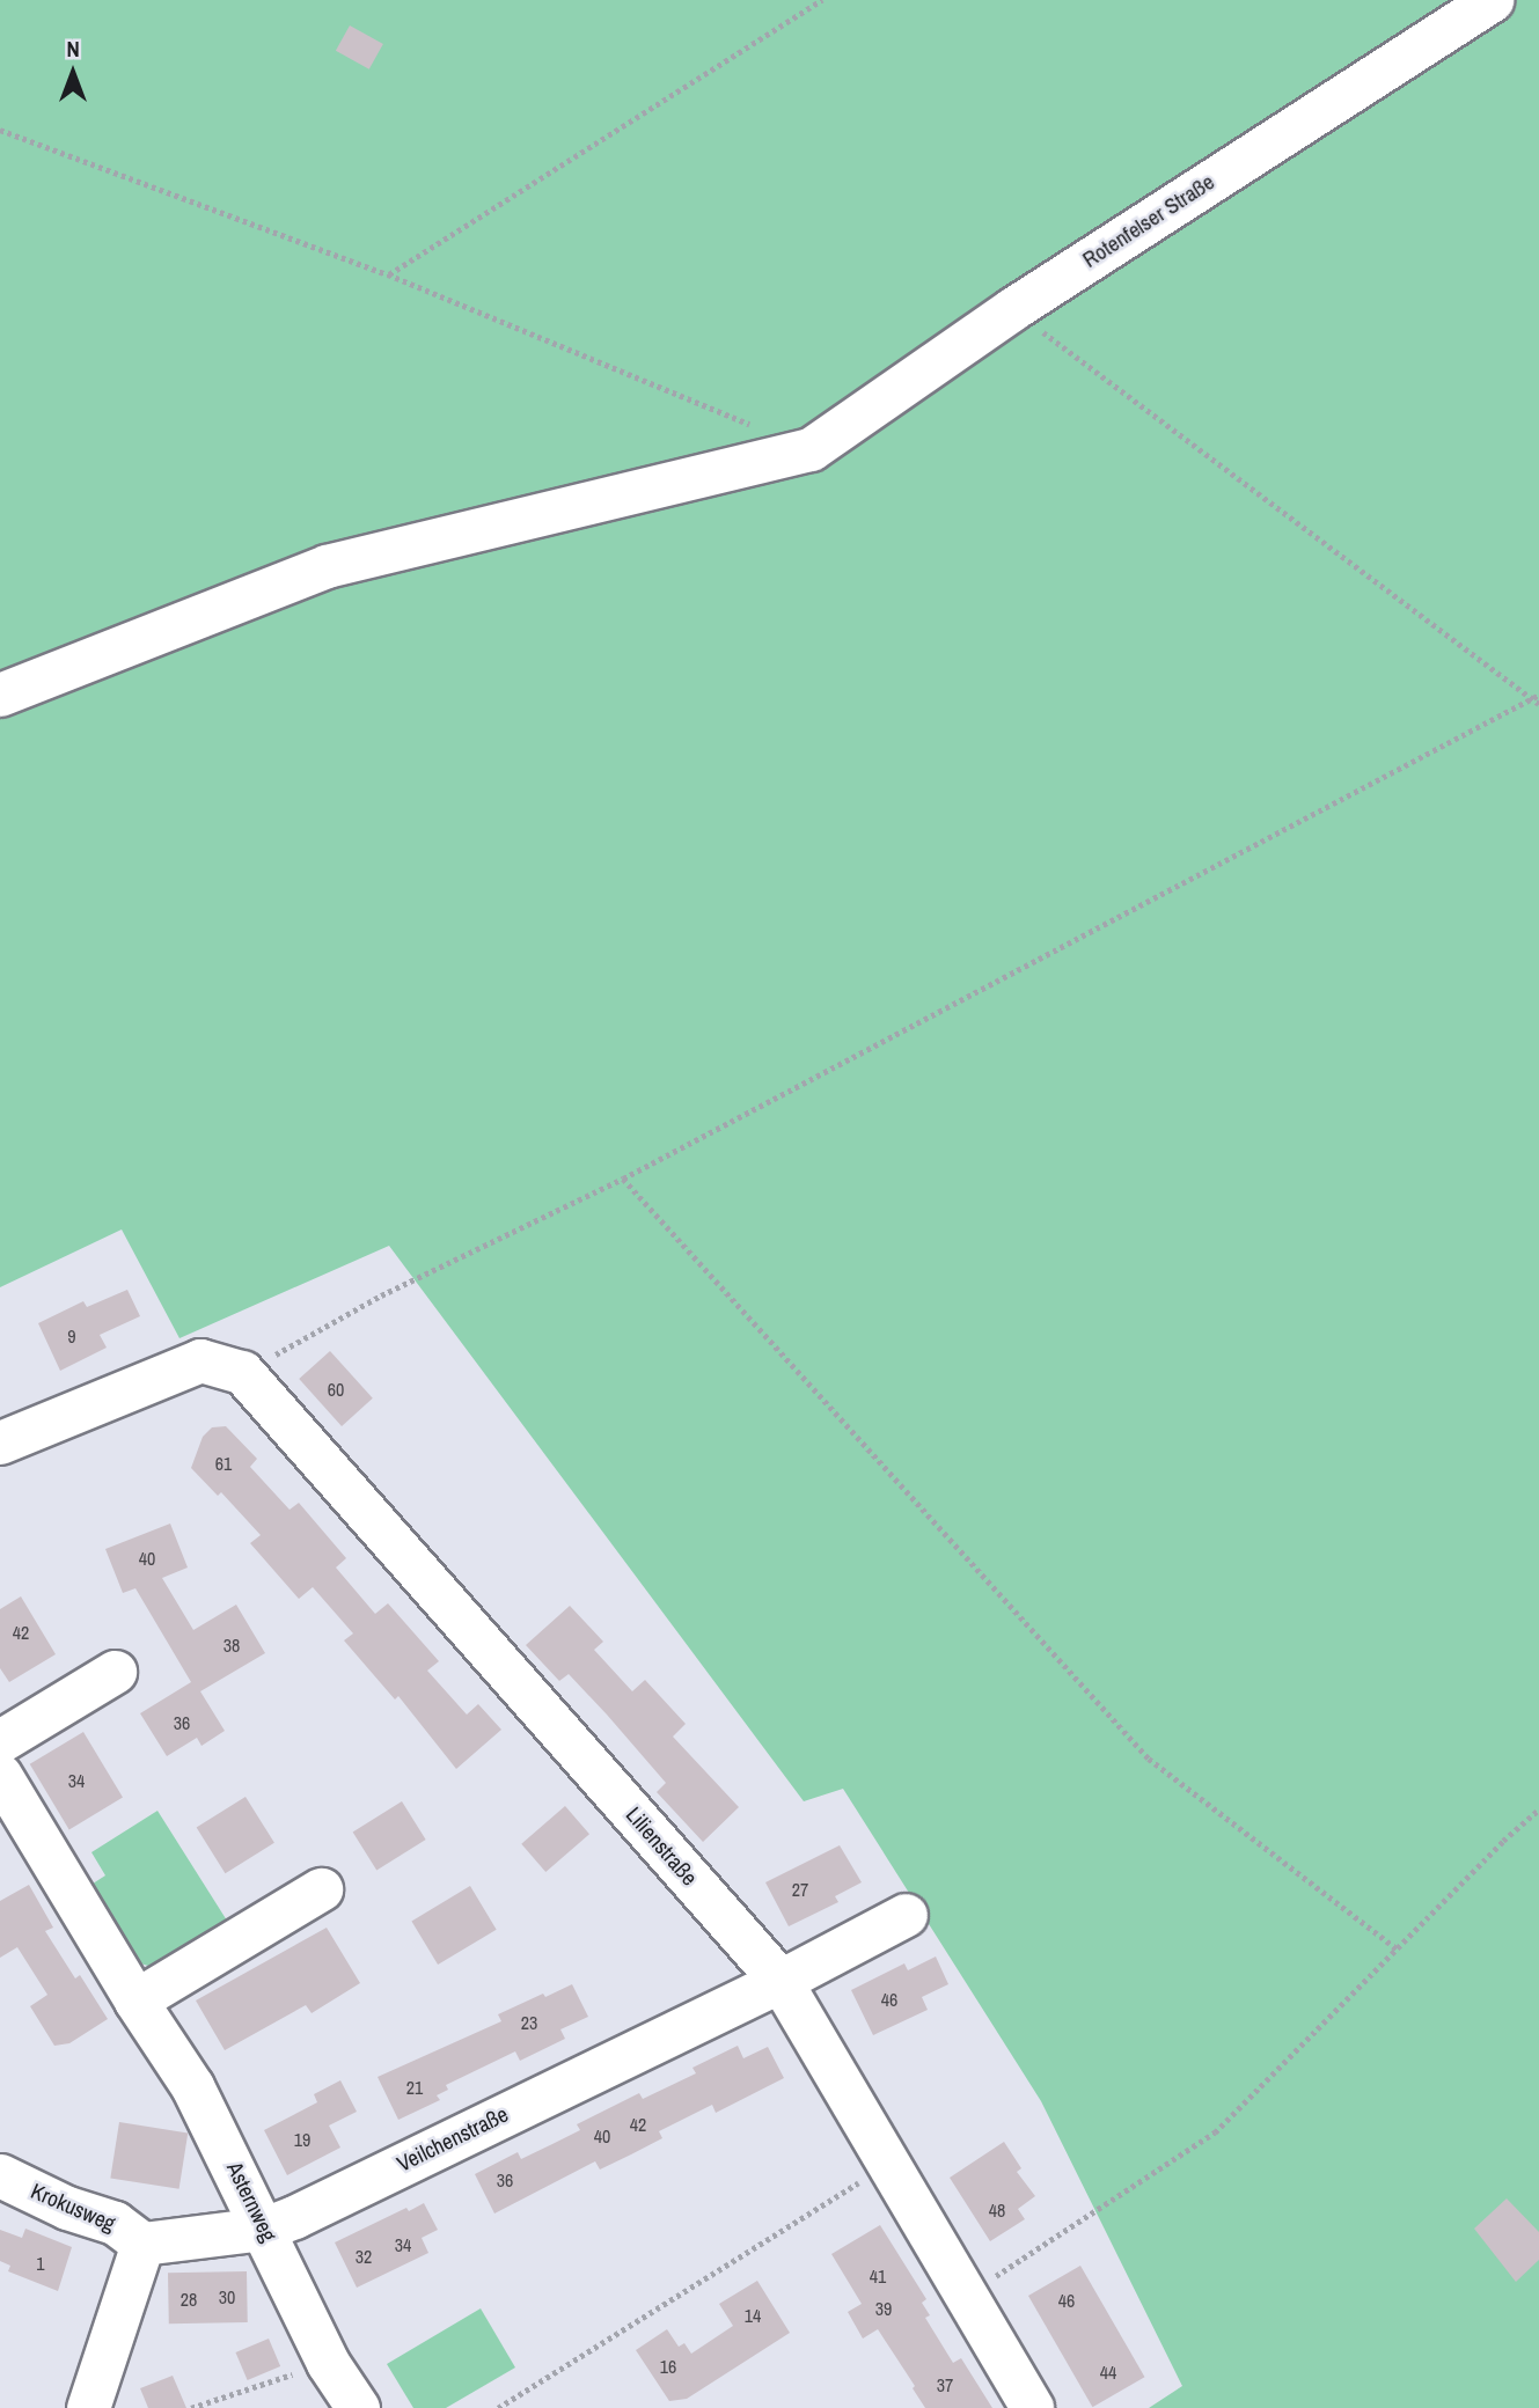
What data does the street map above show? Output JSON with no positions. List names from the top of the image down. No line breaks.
{"streets":{"street":["Rotenfelser Straße","Lilienstraße","Veilchenstraße","Asternweg","Krokusweg"]},"crossings":[["Lilienstraße","Veilchenstraße"],["Veilchenstraße","Asternweg"],["Veilchenstraße","Krokusweg"]],"house_numbers":["9","60","61","40","42","38","36","34","27","46","23","21","42","40","19","36","48","34","32","1","41","30","28","46","39","14","16","44","37"],"north":"top"}
